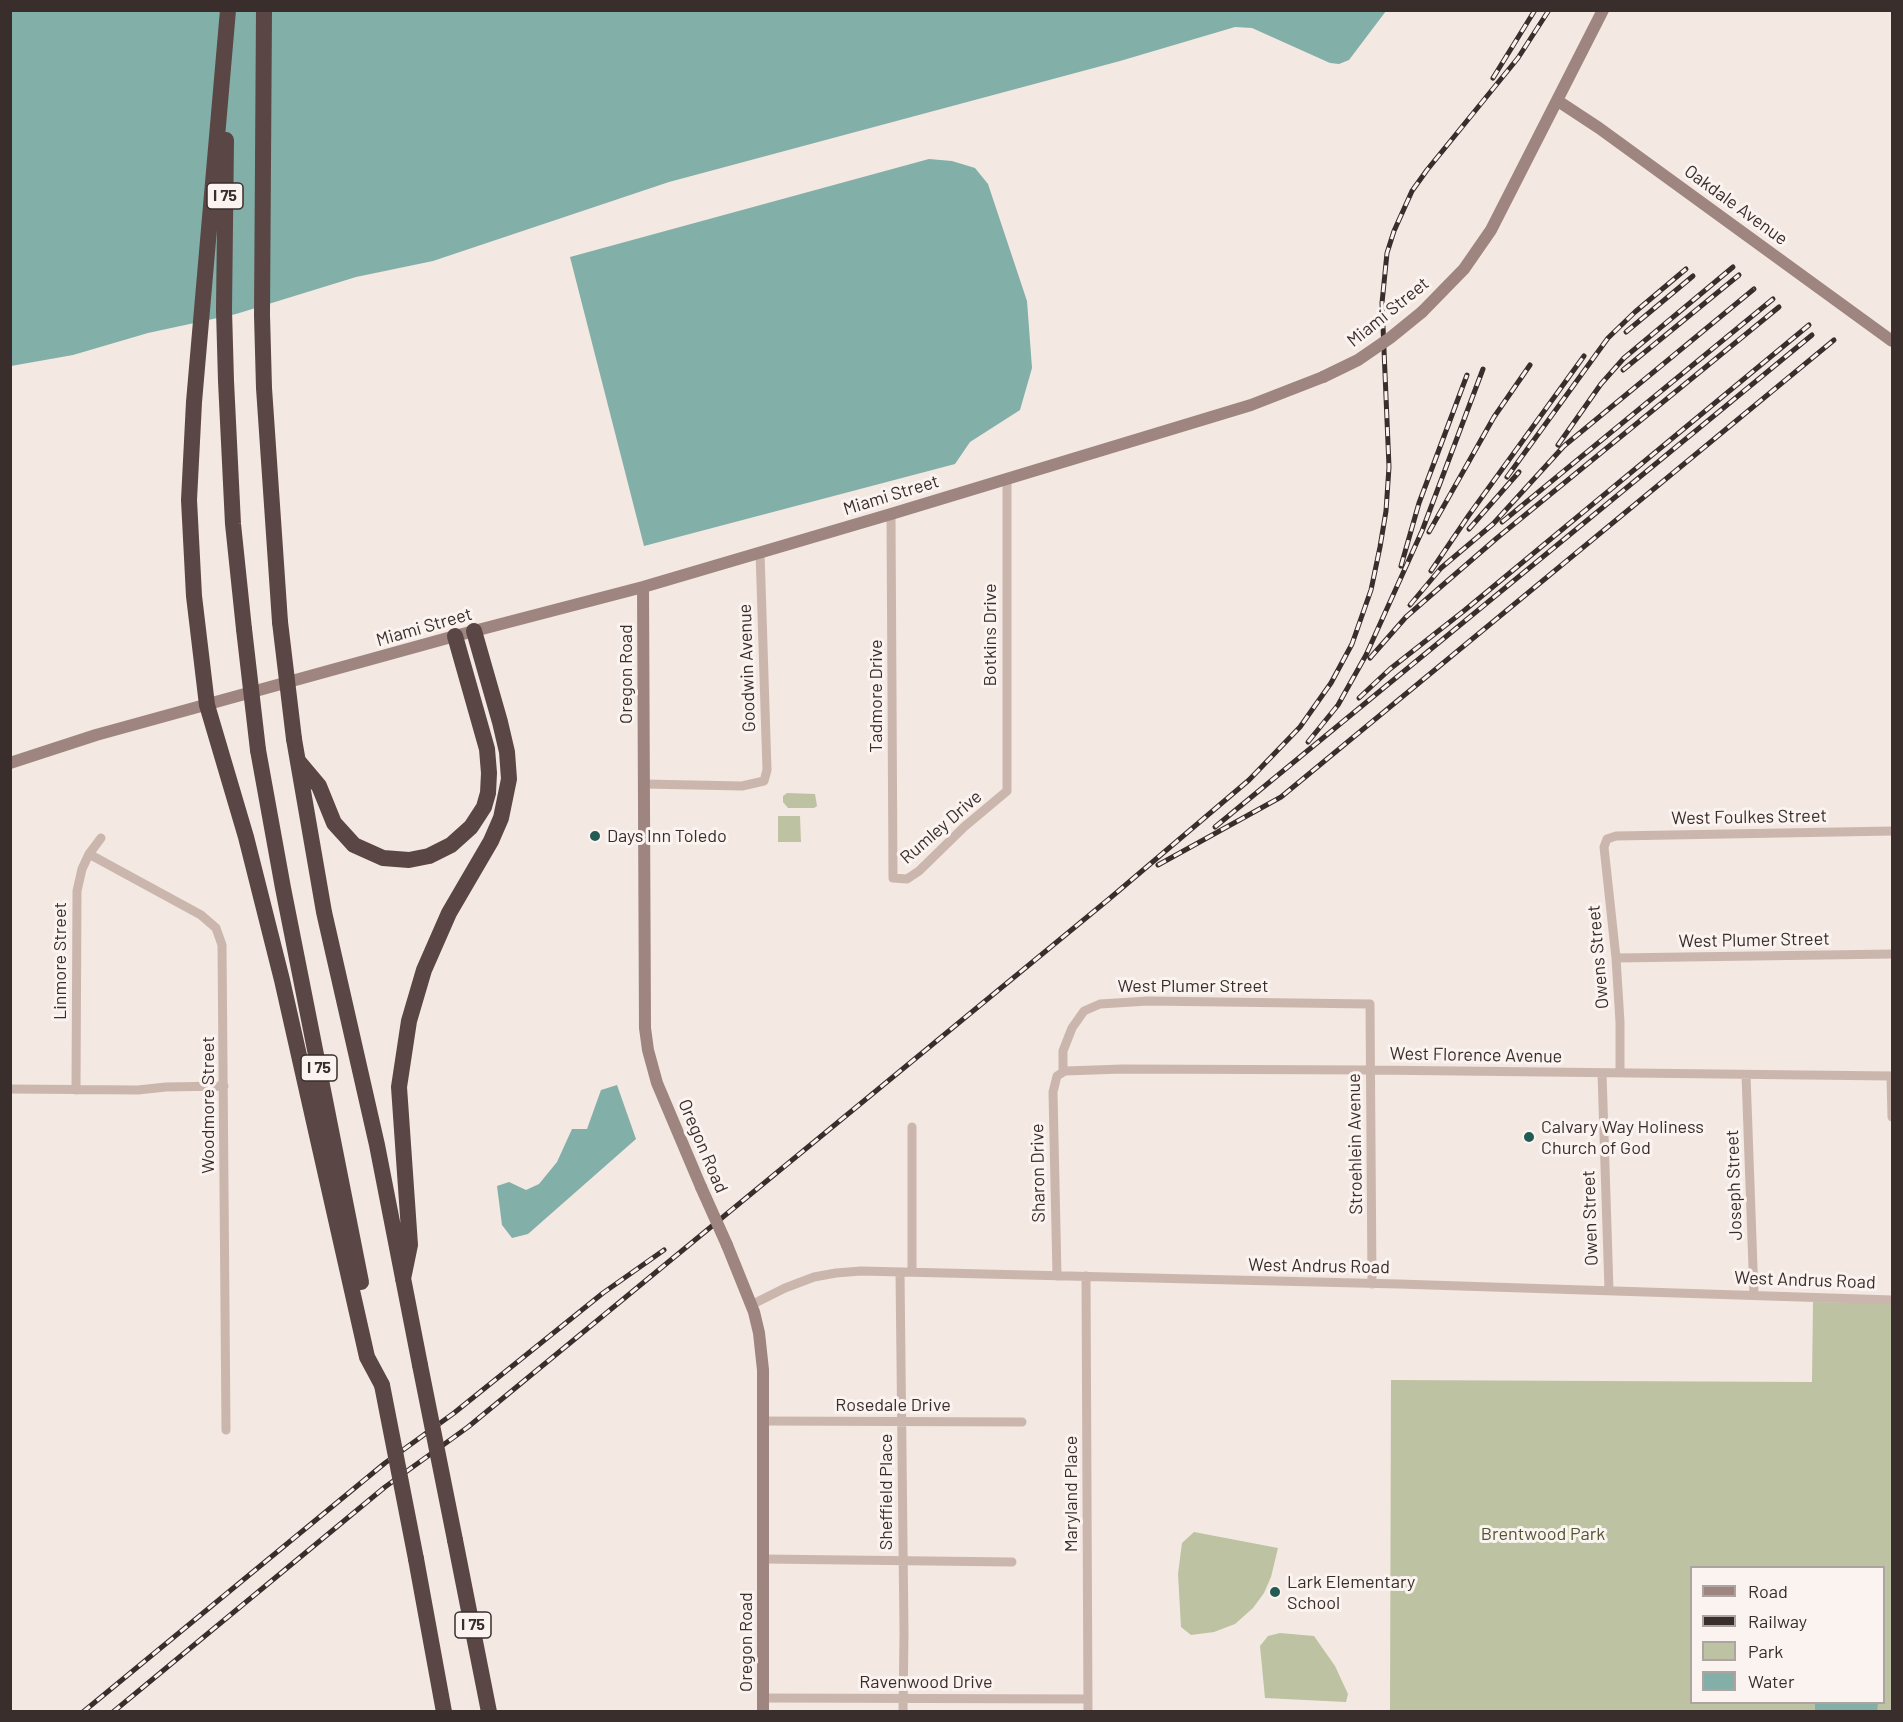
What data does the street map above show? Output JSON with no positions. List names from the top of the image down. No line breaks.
{"streets":{"highway":["I 75"],"main road":["Oakdale Avenue","Miami Street","Oregon Road"],"street":["Botkins Drive","Goodwin Avenue","Tadmore Drive","West Foulkes Street","Rumley Drive","West Plumer Street","Owens Street","Linmore Street","West Florence Avenue","Woodmore Street","Stroehlein Avenue","Sharon Drive","Joseph Street","Owen Street","West Andrus Road","Rosedale Drive","Sheffield Place","Maryland Place","Ravenwood Drive"]},"crossings":[["Oakdale Avenue","Miami Street"],["Miami Street","Botkins Drive"],["Miami Street","Goodwin Avenue"],["Miami Street","Oregon Road"],["Miami Street","Tadmore Drive"],["Botkins Drive","Rumley Drive"],["Goodwin Avenue","Oregon Road"],["Oregon Road","West Andrus Road"],["Oregon Road","Rosedale Drive"],["Oregon Road","Ravenwood Drive"],["Tadmore Drive","Rumley Drive"],["West Foulkes Street","Owens Street"],["West Plumer Street","Owens Street"],["West Plumer Street","West Florence Avenue"],["West Plumer Street","Stroehlein Avenue"],["West Plumer Street","Sharon Drive"],["Owens Street","West Florence Avenue"],["Linmore Street","Woodmore Street"],["West Florence Avenue","Stroehlein Avenue"],["West Florence Avenue","Sharon Drive"],["West Florence Avenue","Joseph Street"],["West Florence Avenue","Owen Street"],["Stroehlein Avenue","West Andrus Road"],["Sharon Drive","West Andrus Road"],["Joseph Street","West Andrus Road"],["Owen Street","West Andrus Road"],["West Andrus Road","Sheffield Place"],["West Andrus Road","Maryland Place"],["Rosedale Drive","Sheffield Place"],["Sheffield Place","Ravenwood Drive"],["Maryland Place","Ravenwood Drive"]],"parks":["Brentwood Park"],"places":["Days Inn Toledo","Calvary Way Holiness Church of God","Lark Elementary School"],"legend":["Road","Railway","Park","Water"]}
